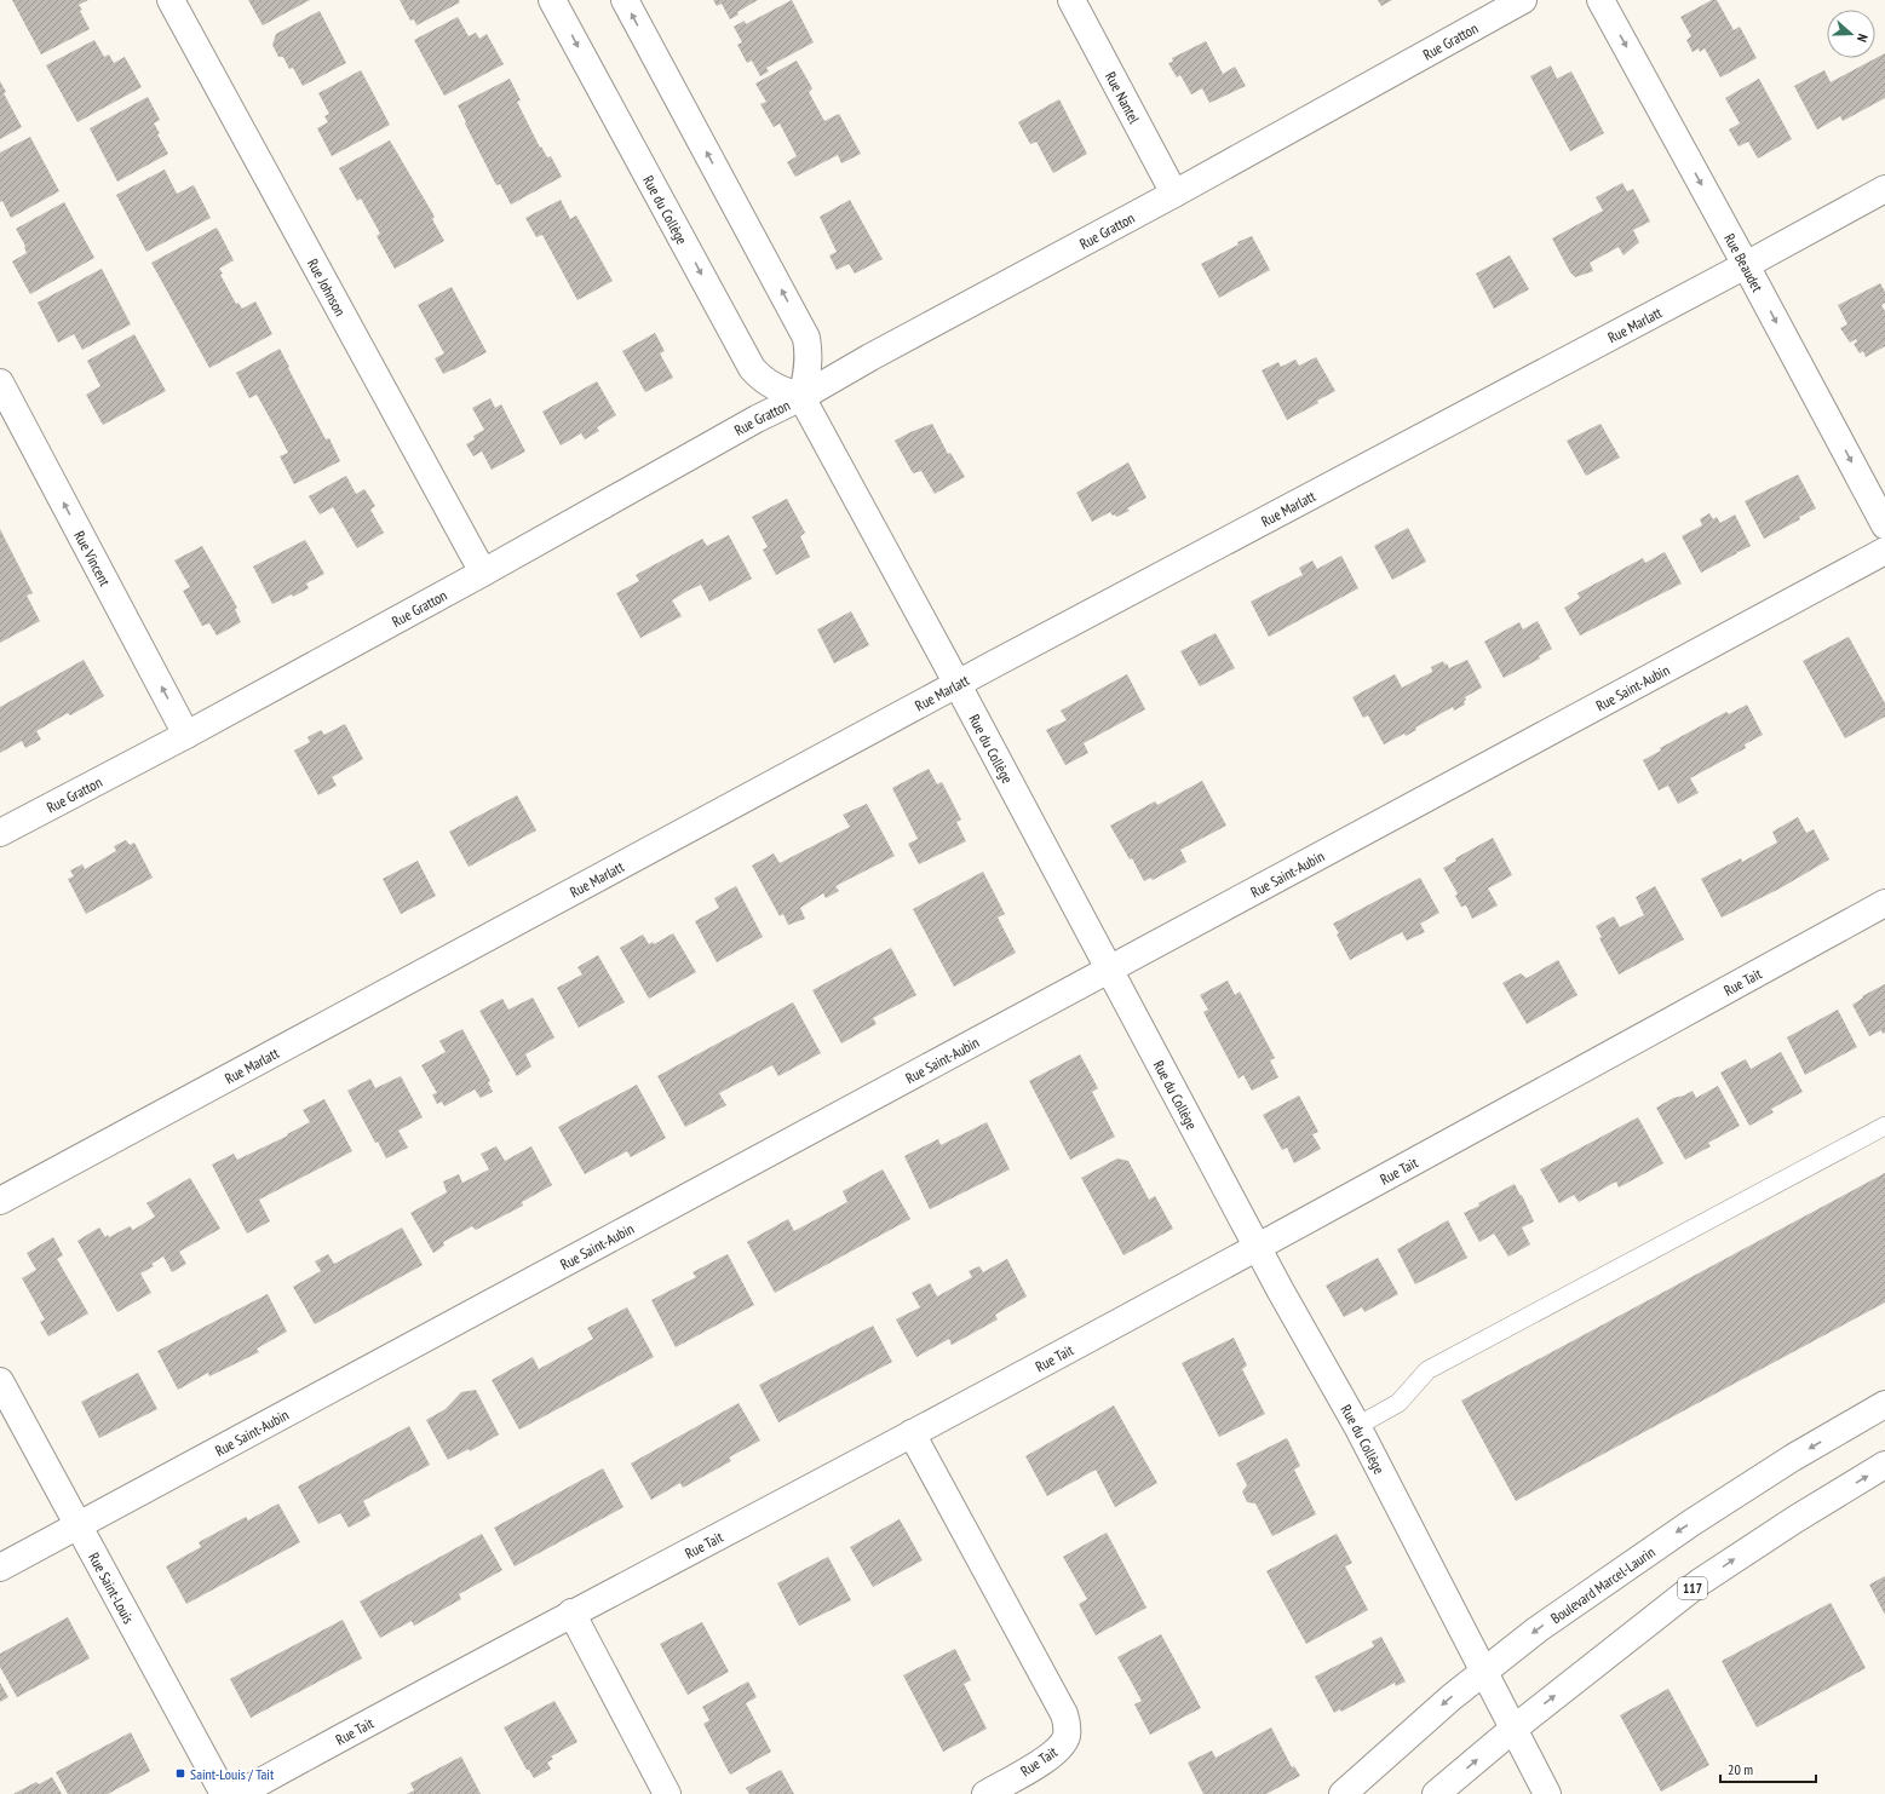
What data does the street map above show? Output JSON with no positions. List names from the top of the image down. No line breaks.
{"streets":{"street":["Rue Gratton","Rue Nantel","Rue du Collège","Rue Beaudet","Rue Johnson","Rue Marlatt","Rue Vincent","Rue Saint-Aubin","Rue Tait","Boulevard Marcel-Laurin","Rue Saint-Louis","117"]},"crossings":[["Rue Gratton","Rue Nantel"],["Rue Gratton","Rue du Collège"],["Rue Gratton","Rue Johnson"],["Rue Gratton","Rue Vincent"],["Rue du Collège","Rue Marlatt"],["Rue du Collège","Rue Saint-Aubin"],["Rue du Collège","Rue Tait"],["Rue du Collège","Boulevard Marcel-Laurin"],["Rue du Collège","117"],["Rue Beaudet","Rue Marlatt"],["Rue Saint-Aubin","Rue Saint-Louis"]],"one_way":["Rue Beaudet","Rue Vincent"],"places":{"transit":["Saint-Louis / Tait"]},"scale_bar":"20 m","north":"right"}
